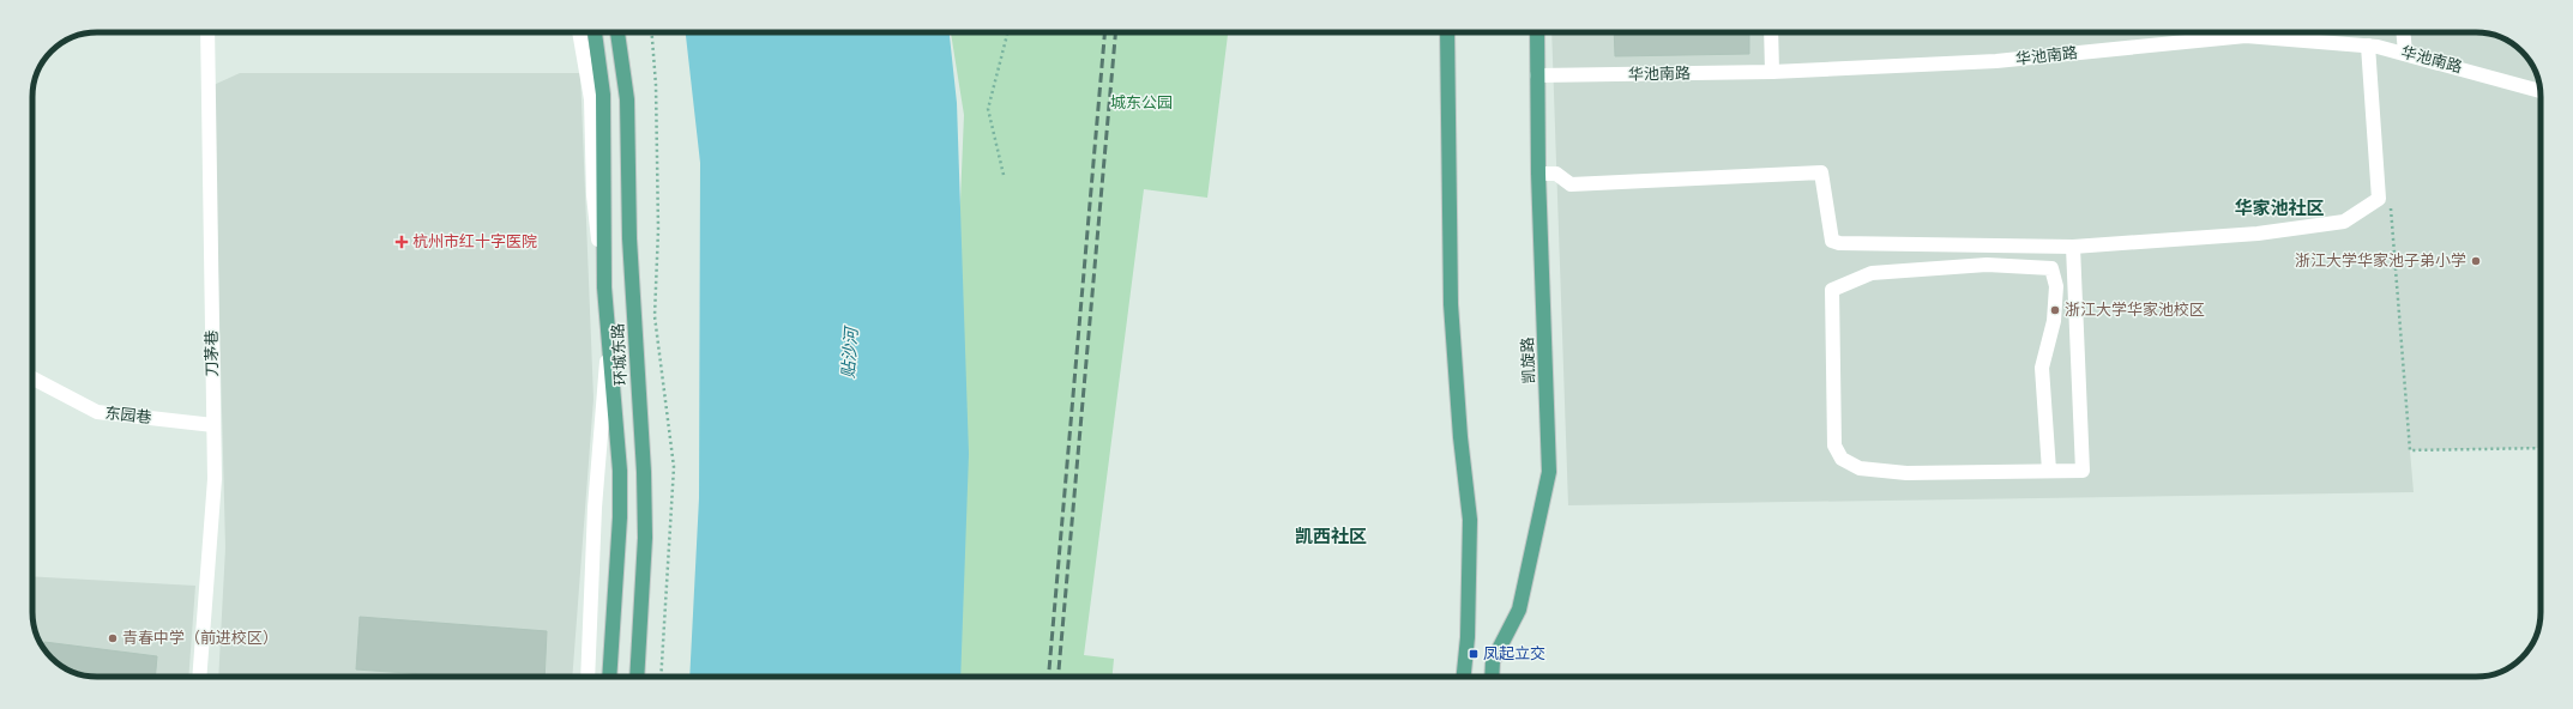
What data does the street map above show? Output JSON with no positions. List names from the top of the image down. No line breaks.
{"streets":{"main road":["环城东路","凯旋路"],"street":["华池南路","刀茅巷","东园巷"]},"crossings":[["华池南路","凯旋路"],["刀茅巷","东园巷"]],"districts":["华家池社区","凯西社区"],"water":["贴沙河"],"parks":["城东公园"],"places":{"health":["杭州市红十字医院"],"other":["浙江大学华家池子弟小学","浙江大学华家池校区","青春中学（前进校区）"],"transit":["凤起立交"]}}
